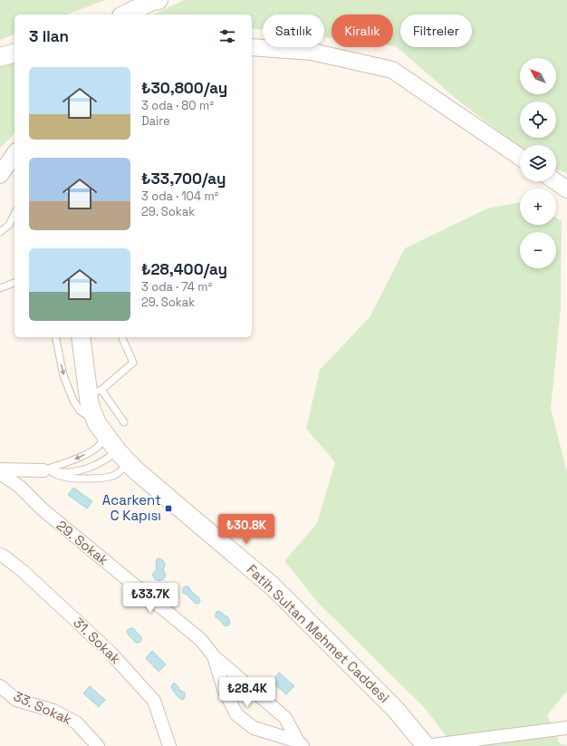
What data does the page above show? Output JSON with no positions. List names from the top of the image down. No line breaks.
{"streets":{"main road":["Fatih Sultan Mehmet Caddesi"],"street":["29. Sokak","31. Sokak","33. Sokak"]},"places":{"transit":["Acarkent C Kapısı"]},"north":"top left","page":{"chip":["Satılık","Kiralık","Filtreler"],"heading":"3 ilan","map_buttons":["+","−"],"list":[{"name":"₺30,800/ay","note":"3 oda · 80 m² · Daire"},{"name":"₺33,700/ay","note":"3 oda · 104 m² · 29. Sokak"},{"name":"₺28,400/ay","note":"3 oda · 74 m² · 29. Sokak"}],"price":["₺30.8K","₺33.7K","₺28.4K"]}}
